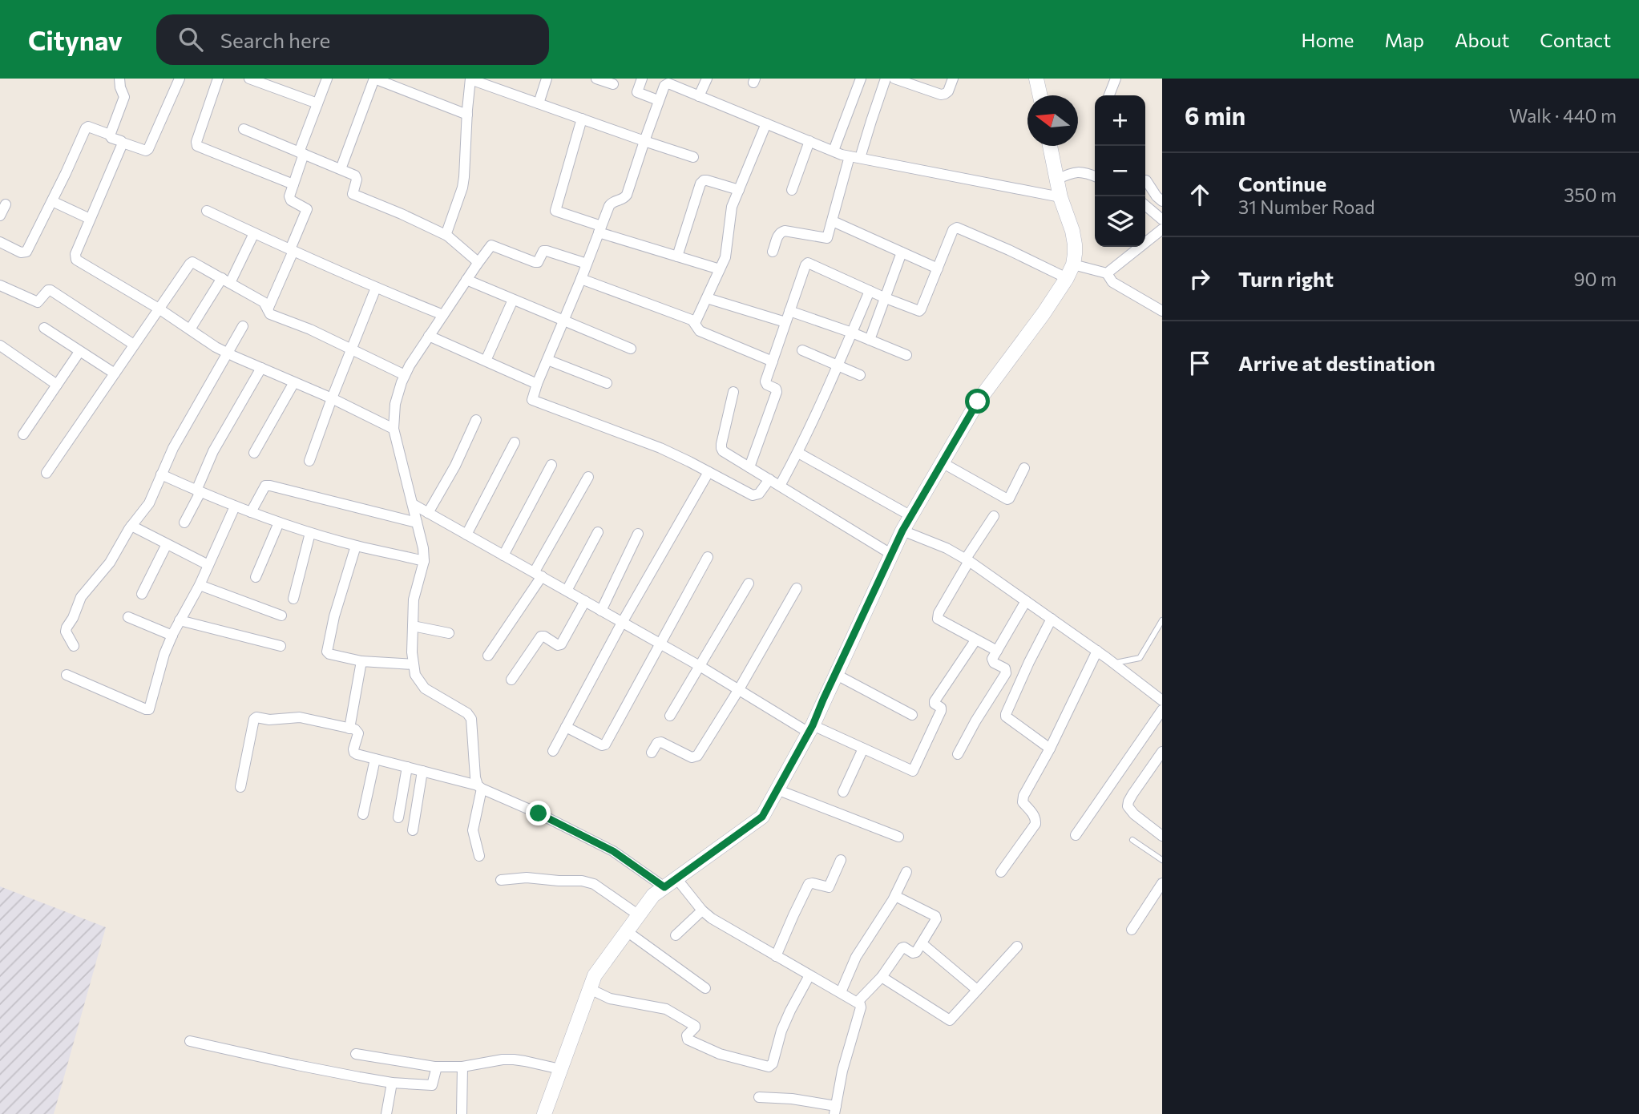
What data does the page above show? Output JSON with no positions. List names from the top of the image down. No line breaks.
{"north":"left","page":{"header":"Citynav","search":"Search here","nav":["Home","Map","About","Contact"],"heading":["6 min","Walk · 440 m"],"map_buttons":["+","−"],"list":[["Continue","31 Number Road","350 m"],["Turn right","90 m"],"Arrive at destination"]}}
